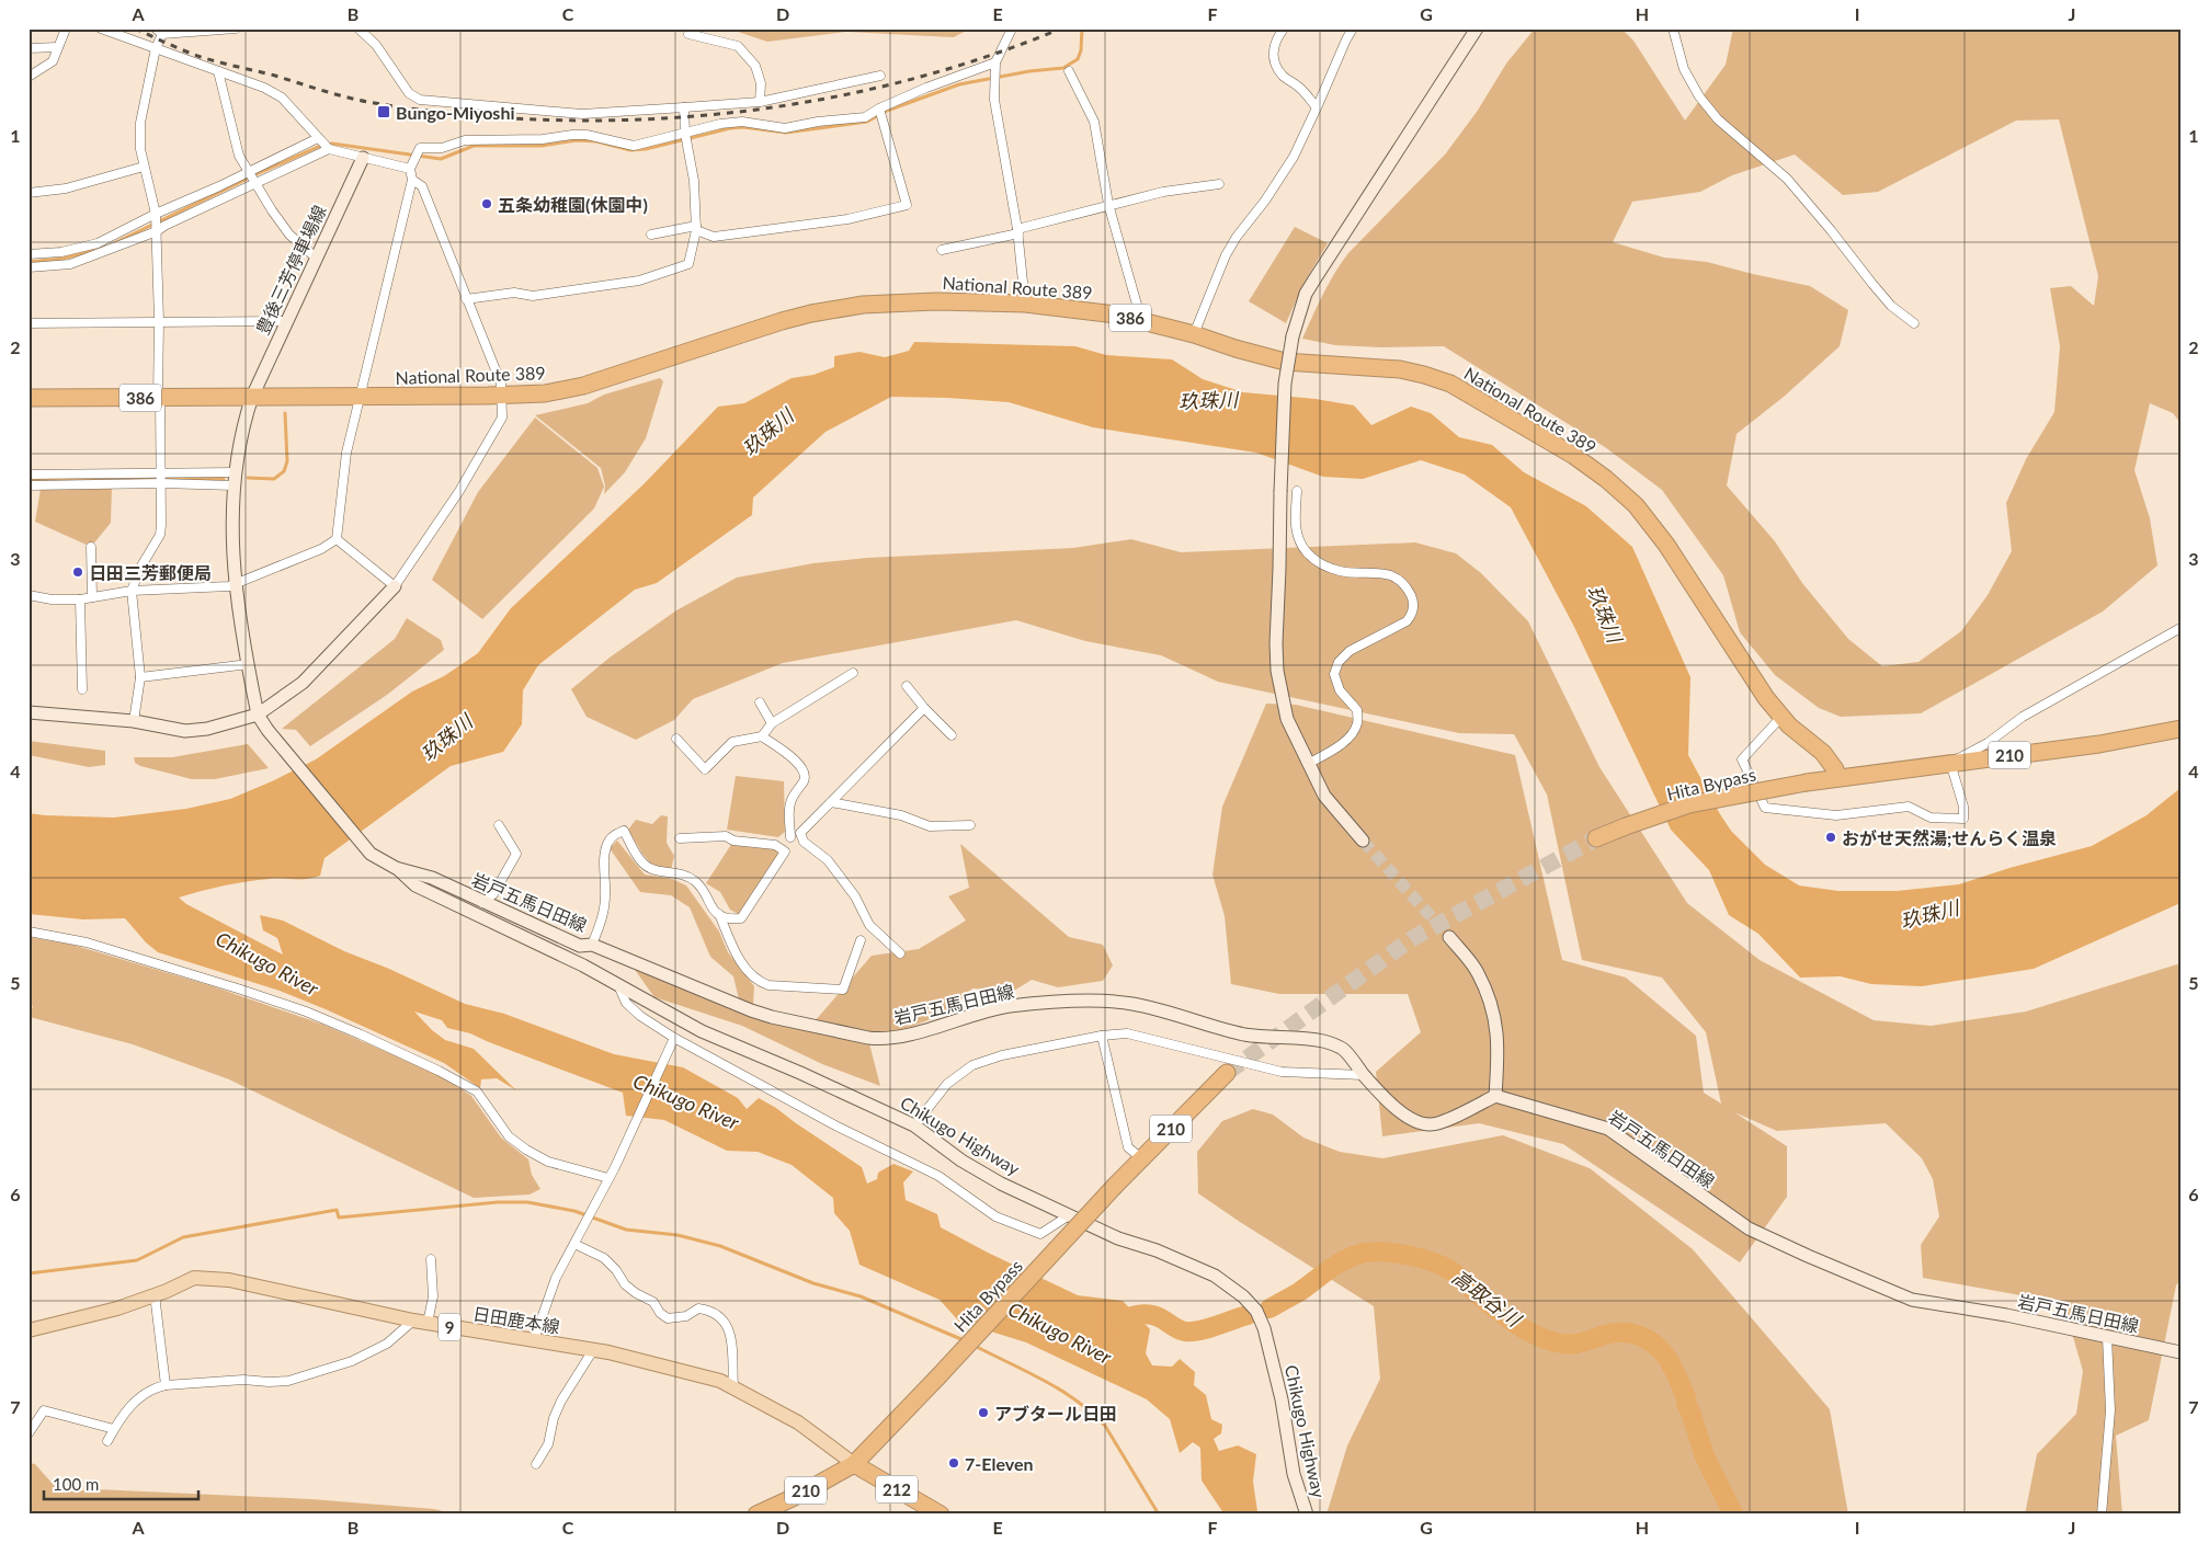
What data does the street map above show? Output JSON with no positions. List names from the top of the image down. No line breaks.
{"streets":{"highway":["National Route 389","386","210","Hita Bypass","212"],"main road":["豊後三芳停車場線","岩戸五馬日田線","Chikugo Highway","日田鹿本線","9"]},"crossings":[["豊後三芳停車場線","National Route 389"],["豊後三芳停車場線","386"],["豊後三芳停車場線","岩戸五馬日田線"],["National Route 389","386"],["National Route 389","210"],["National Route 389","Hita Bypass"],["National Route 389","岩戸五馬日田線"],["386","岩戸五馬日田線"],["210","Hita Bypass"],["Hita Bypass","日田鹿本線"],["Hita Bypass","212"],["岩戸五馬日田線","Chikugo Highway"],["日田鹿本線","212"]],"water":["玖珠川","Chikugo River","高取谷川"],"places":{"transit":["Bungo-Miyoshi"],"other":["五条幼稚園(休園中)","日田三芳郵便局","おがせ天然湯;せんらく温泉","アブタール日田","7-Eleven"]},"scale_bar":"100 m","grid":{"columns":["A","B","C","D","E","F","G","H","I","J"],"rows":["1","2","3","4","5","6","7"]}}
